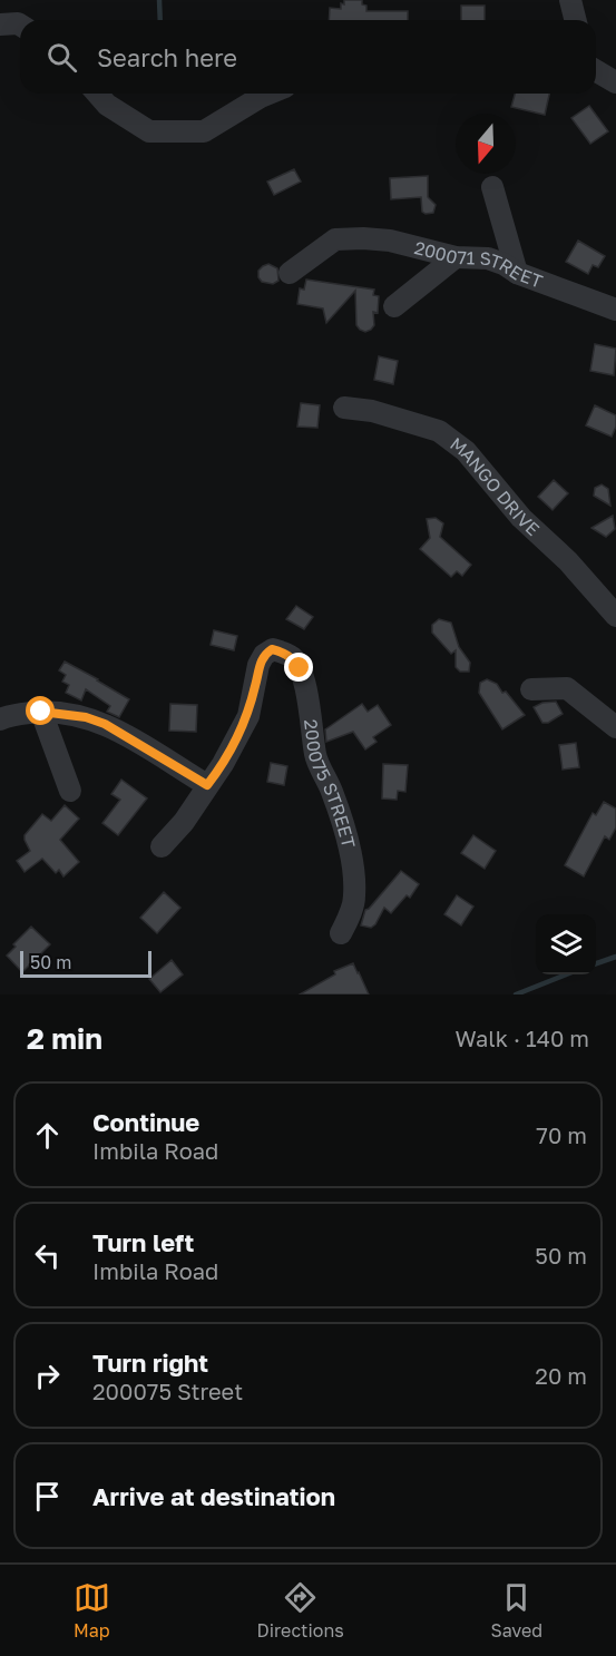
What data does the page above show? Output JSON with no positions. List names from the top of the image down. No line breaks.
{"streets":{"street":["200071 STREET","MANGO DRIVE","200075 STREET"]},"scale_bar":"50 m","north":"bottom","page":{"search":"Search here","scale":"50 m","heading":["2 min","Walk · 140 m"],"list":[["Continue","Imbila Road","70 m"],["Turn left","Imbila Road","50 m"],["Turn right","200075 Street","20 m"],"Arrive at destination"],"nav":["Map","Directions","Saved"]}}
